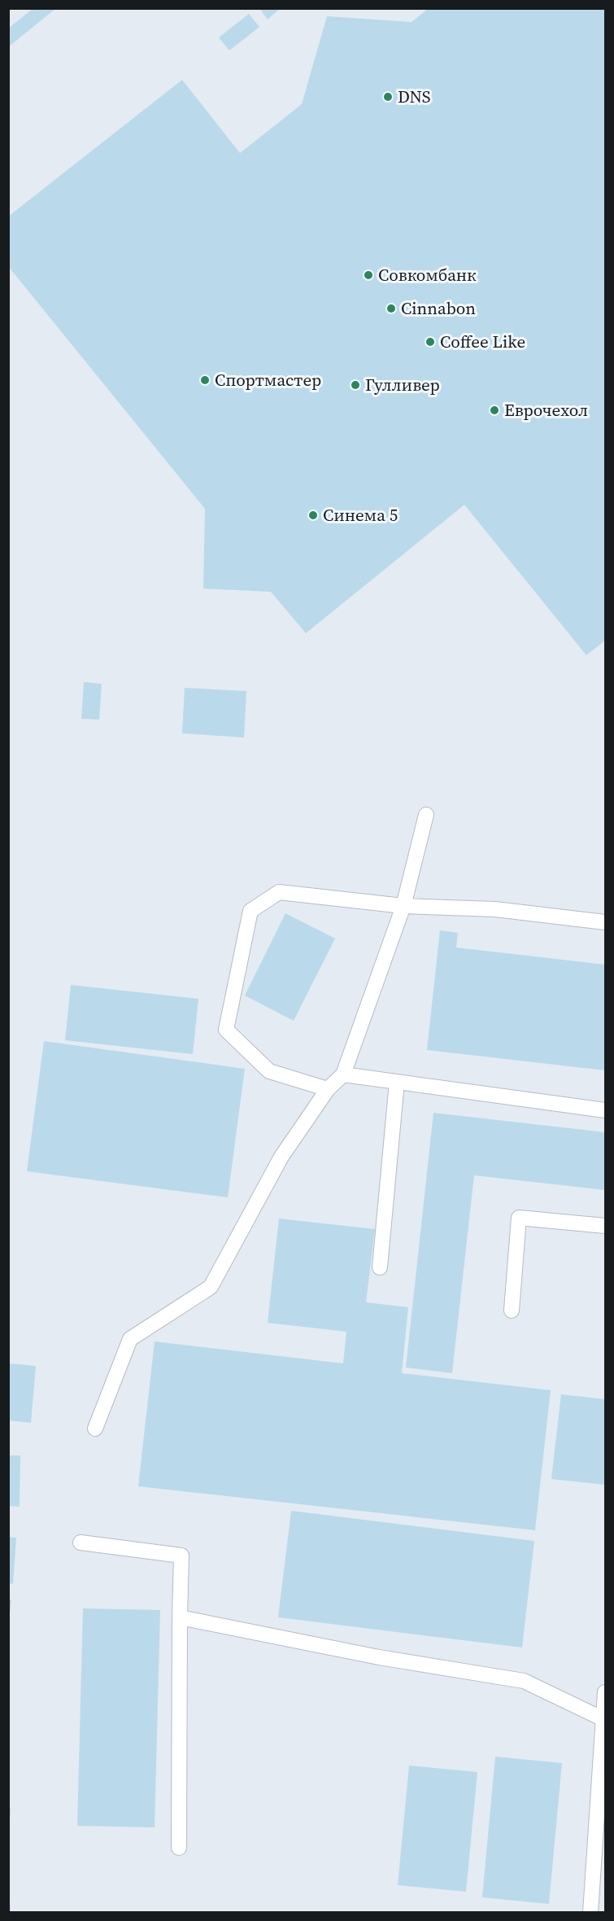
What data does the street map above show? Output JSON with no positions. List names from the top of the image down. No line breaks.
{"places":["DNS","Совкомбанк","Cinnabon","Coffee Like","Спортмастер","Гулливер","Еврочехол","Синема 5"]}
